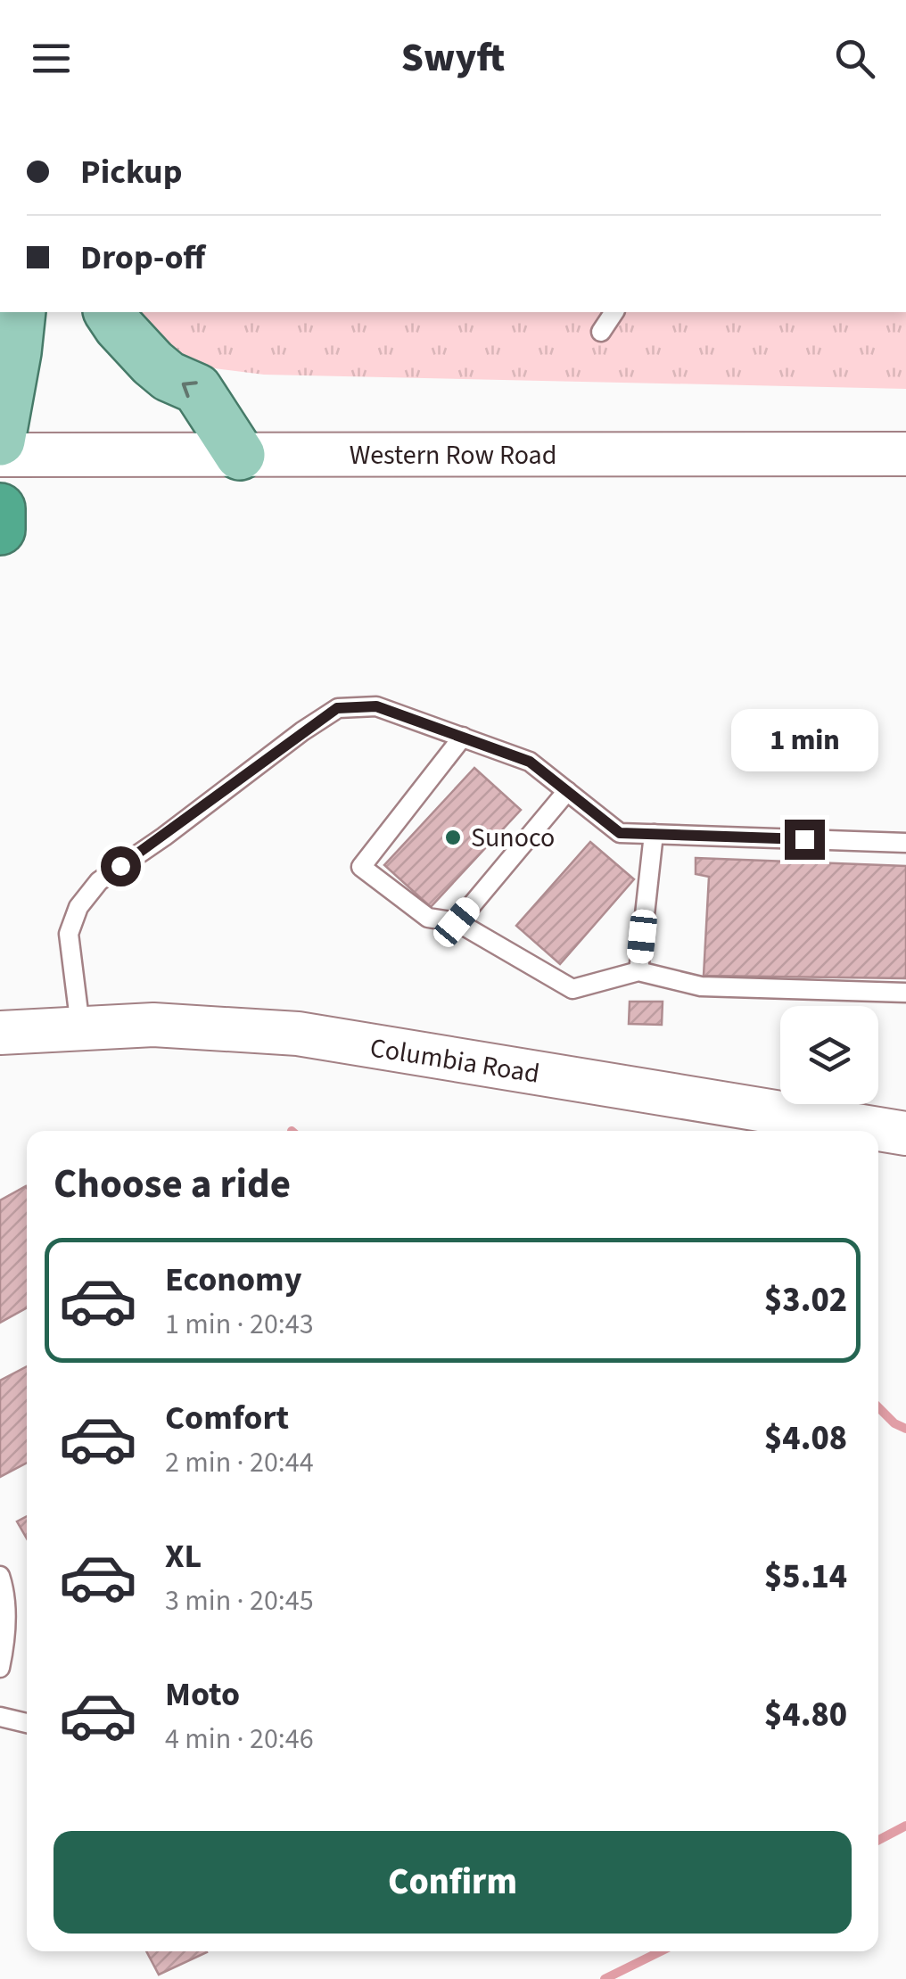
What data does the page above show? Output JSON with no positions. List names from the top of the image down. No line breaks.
{"streets":{"street":["Western Row Road","Columbia Road"]},"places":["Sunoco"],"page":{"header":"Swyft","banner":["Pickup","Drop-off"],"bubble":"1 min","heading":"Choose a ride","list":[{"name":"Economy","note":"1 min · 20:43","value":"$3.02"},{"name":"Comfort","note":"2 min · 20:44","value":"$4.08"},{"name":"XL","note":"3 min · 20:45","value":"$5.14"},{"name":"Moto","note":"4 min · 20:46","value":"$4.80"}],"buttons":"Confirm"}}
